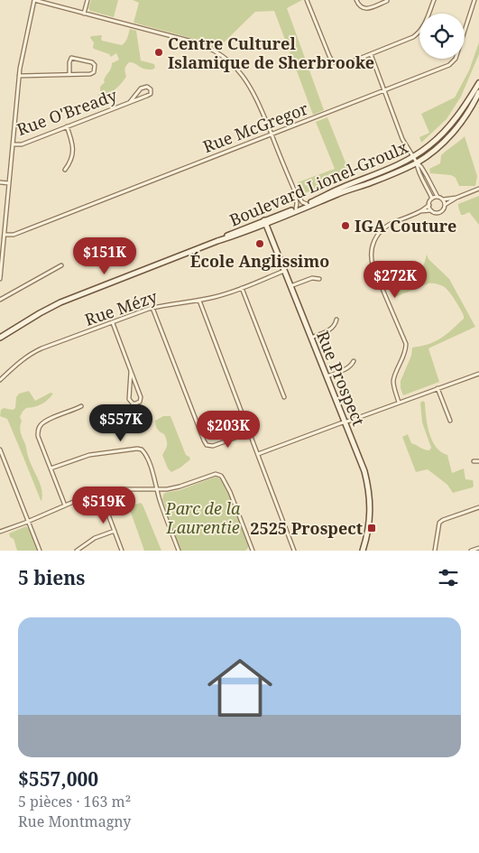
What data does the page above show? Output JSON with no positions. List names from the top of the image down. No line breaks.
{"streets":{"main road":["Boulevard Lionel-Groulx","Rue Prospect"],"street":["Rue O'Bready","Rue McGregor","Rue Mézy"]},"crossings":[["Boulevard Lionel-Groulx","Rue Prospect"],["Rue Mézy","Rue Prospect"]],"parks":["Parc de la Laurentie"],"places":{"other":["Centre Culturel Islamique de Sherbrooke","IGA Couture","École Anglissimo"],"transit":["2525 Prospect"]},"page":{"price":["$151K","$272K","$557K","$203K","$519K"],"heading":"5 biens","list":[{"name":"$557,000","note":"5 pièces · 163 m² · Rue Montmagny"}]}}
